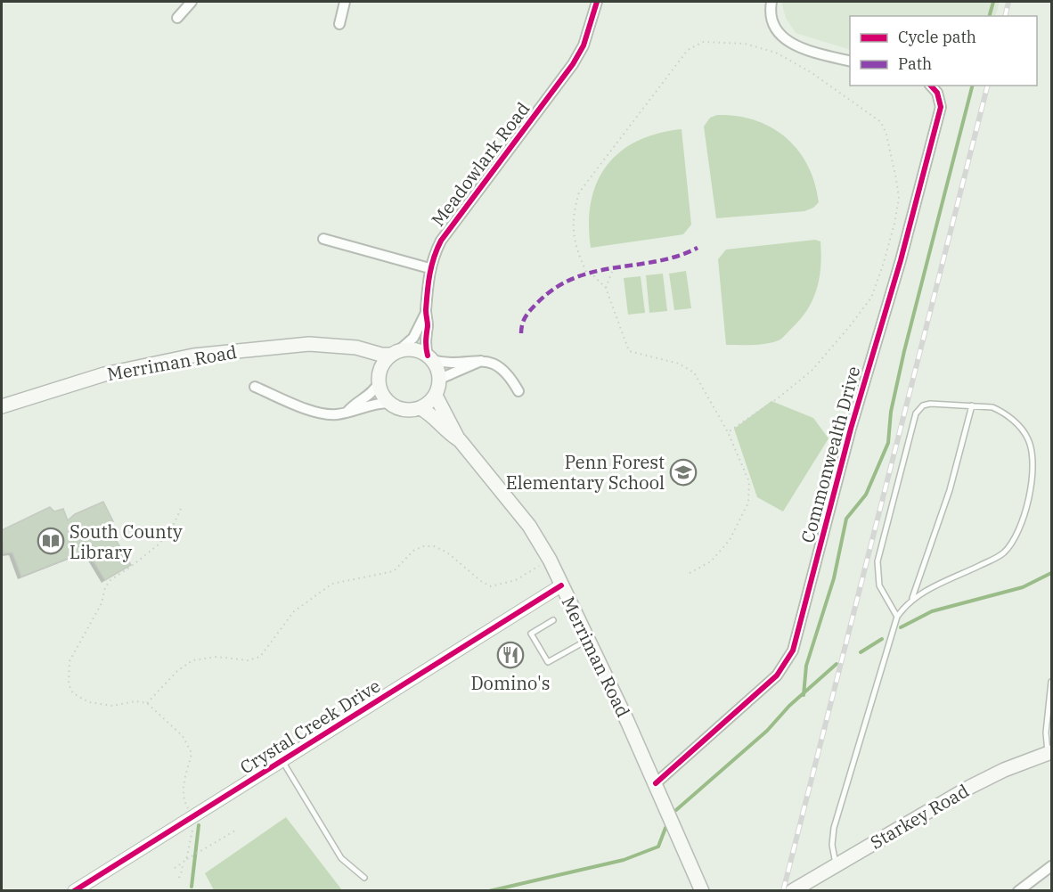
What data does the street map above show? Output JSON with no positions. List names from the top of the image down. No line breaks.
{"streets":{"main road":["Merriman Road","Starkey Road"],"street":["Meadowlark Road","Commonwealth Drive","Crystal Creek Drive"]},"crossings":[["Meadowlark Road","Merriman Road"],["Merriman Road","Commonwealth Drive"],["Merriman Road","Crystal Creek Drive"]],"places":{"school or university":["Penn Forest Elementary School"],"library":["South County Library"],"restaurant":["Domino's"]},"legend":["Cycle path","Path"]}
